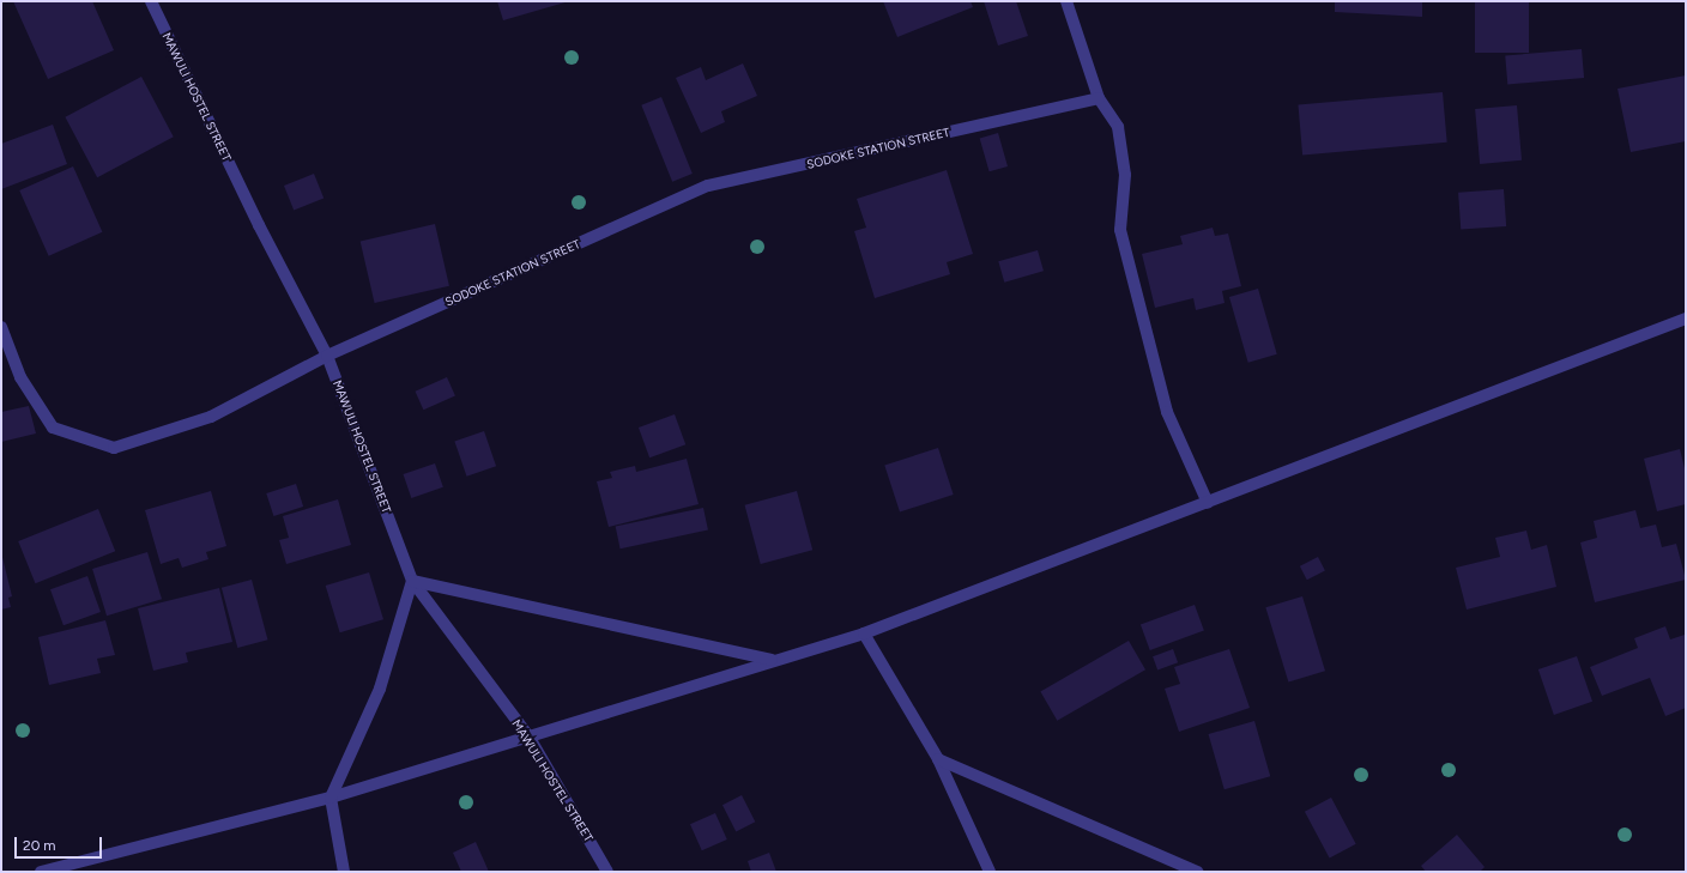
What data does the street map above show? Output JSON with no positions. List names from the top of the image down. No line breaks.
{"streets":{"street":["MAWULI HOSTEL STREET","SODOKE STATION STREET"]},"crossings":[["MAWULI HOSTEL STREET","SODOKE STATION STREET"]],"scale_bar":"20 m"}
